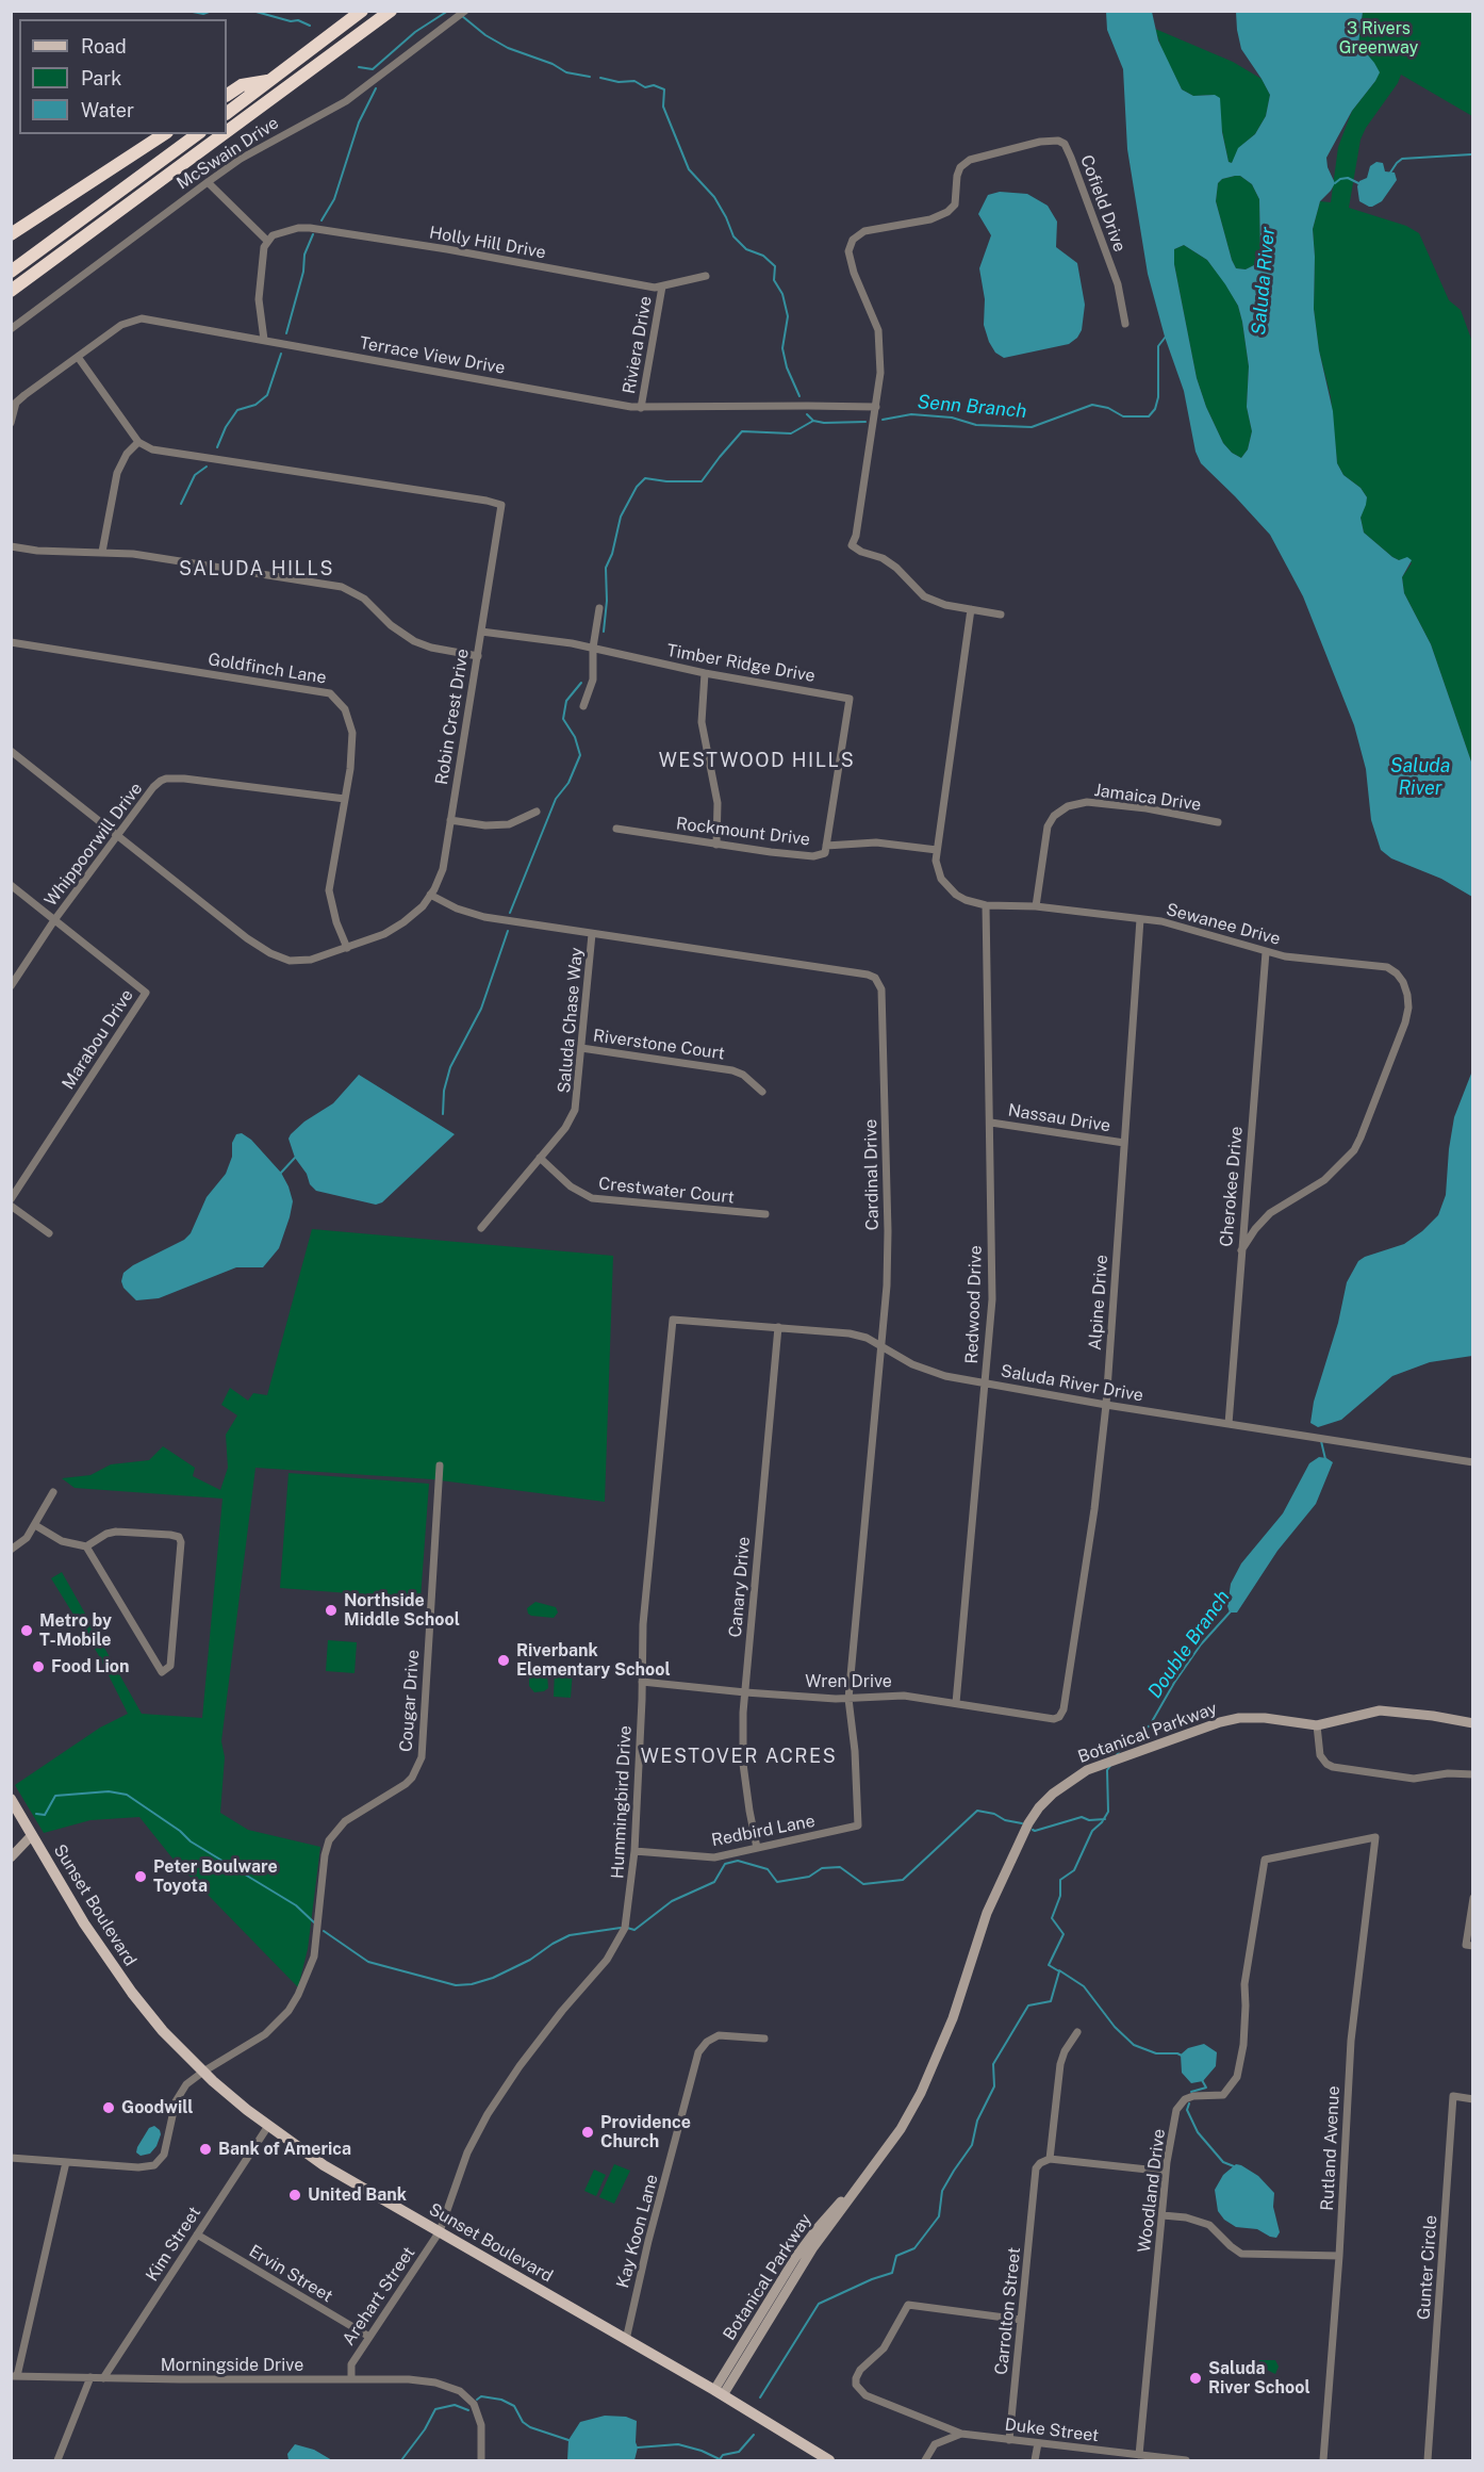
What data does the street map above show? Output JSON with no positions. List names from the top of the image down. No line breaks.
{"streets":{"main road":["Sunset Boulevard"],"street":["McSwain Drive","Cofield Drive","Holly Hill Drive","Riviera Drive","Terrace View Drive","Timber Ridge Drive","Goldfinch Lane","Robin Crest Drive","Jamaica Drive","Rockmount Drive","Whippoorwill Drive","Sewanee Drive","Saluda Chase Way","Marabou Drive","Riverstone Court","Nassau Drive","Cardinal Drive","Cherokee Drive","Crestwater Court","Alpine Drive","Redwood Drive","Saluda River Drive","Canary Drive","Wren Drive","Cougar Drive","Botanical Parkway","Hummingbird Drive","Redbird Lane","Rutland Avenue","Woodland Drive","Kay Koon Lane","Kim Street","Gunter Circle","Ervin Street","Arehart Street","Carrolton Street","Morningside Drive","Duke Street"]},"crossings":[["Cofield Drive","Terrace View Drive"],["Cofield Drive","Sewanee Drive"],["Holly Hill Drive","Riviera Drive"],["Riviera Drive","Terrace View Drive"],["Timber Ridge Drive","Robin Crest Drive"],["Timber Ridge Drive","Rockmount Drive"],["Goldfinch Lane","Robin Crest Drive"],["Goldfinch Lane","Whippoorwill Drive"],["Robin Crest Drive","Whippoorwill Drive"],["Robin Crest Drive","Cardinal Drive"],["Jamaica Drive","Sewanee Drive"],["Rockmount Drive","Sewanee Drive"],["Whippoorwill Drive","Marabou Drive"],["Sewanee Drive","Cherokee Drive"],["Sewanee Drive","Alpine Drive"],["Sewanee Drive","Redwood Drive"],["Saluda Chase Way","Riverstone Court"],["Saluda Chase Way","Cardinal Drive"],["Saluda Chase Way","Crestwater Court"],["Nassau Drive","Alpine Drive"],["Nassau Drive","Redwood Drive"],["Cardinal Drive","Saluda River Drive"],["Cardinal Drive","Wren Drive"],["Cardinal Drive","Redbird Lane"],["Cherokee Drive","Saluda River Drive"],["Alpine Drive","Saluda River Drive"],["Alpine Drive","Wren Drive"],["Redwood Drive","Saluda River Drive"],["Redwood Drive","Wren Drive"],["Saluda River Drive","Canary Drive"],["Saluda River Drive","Hummingbird Drive"],["Canary Drive","Wren Drive"],["Canary Drive","Redbird Lane"],["Wren Drive","Hummingbird Drive"],["Cougar Drive","Sunset Boulevard"],["Botanical Parkway","Sunset Boulevard"],["Hummingbird Drive","Redbird Lane"],["Hummingbird Drive","Sunset Boulevard"],["Hummingbird Drive","Arehart Street"],["Sunset Boulevard","Kay Koon Lane"],["Sunset Boulevard","Kim Street"],["Sunset Boulevard","Arehart Street"],["Rutland Avenue","Woodland Drive"],["Woodland Drive","Duke Street"],["Kim Street","Ervin Street"],["Kim Street","Morningside Drive"],["Ervin Street","Arehart Street"],["Arehart Street","Morningside Drive"],["Carrolton Street","Duke Street"]],"districts":["SALUDA HILLS","WESTWOOD HILLS","WESTOVER ACRES"],"water":["Saluda River","Senn Branch","Double Branch"],"parks":["3 Rivers Greenway"],"places":["Northside Middle School","Metro by T-Mobile","Riverbank Elementary School","Food Lion","Peter Boulware Toyota","Goodwill","Providence Church","Bank of America","United Bank","Saluda River School"],"legend":["Road","Park","Water"]}
